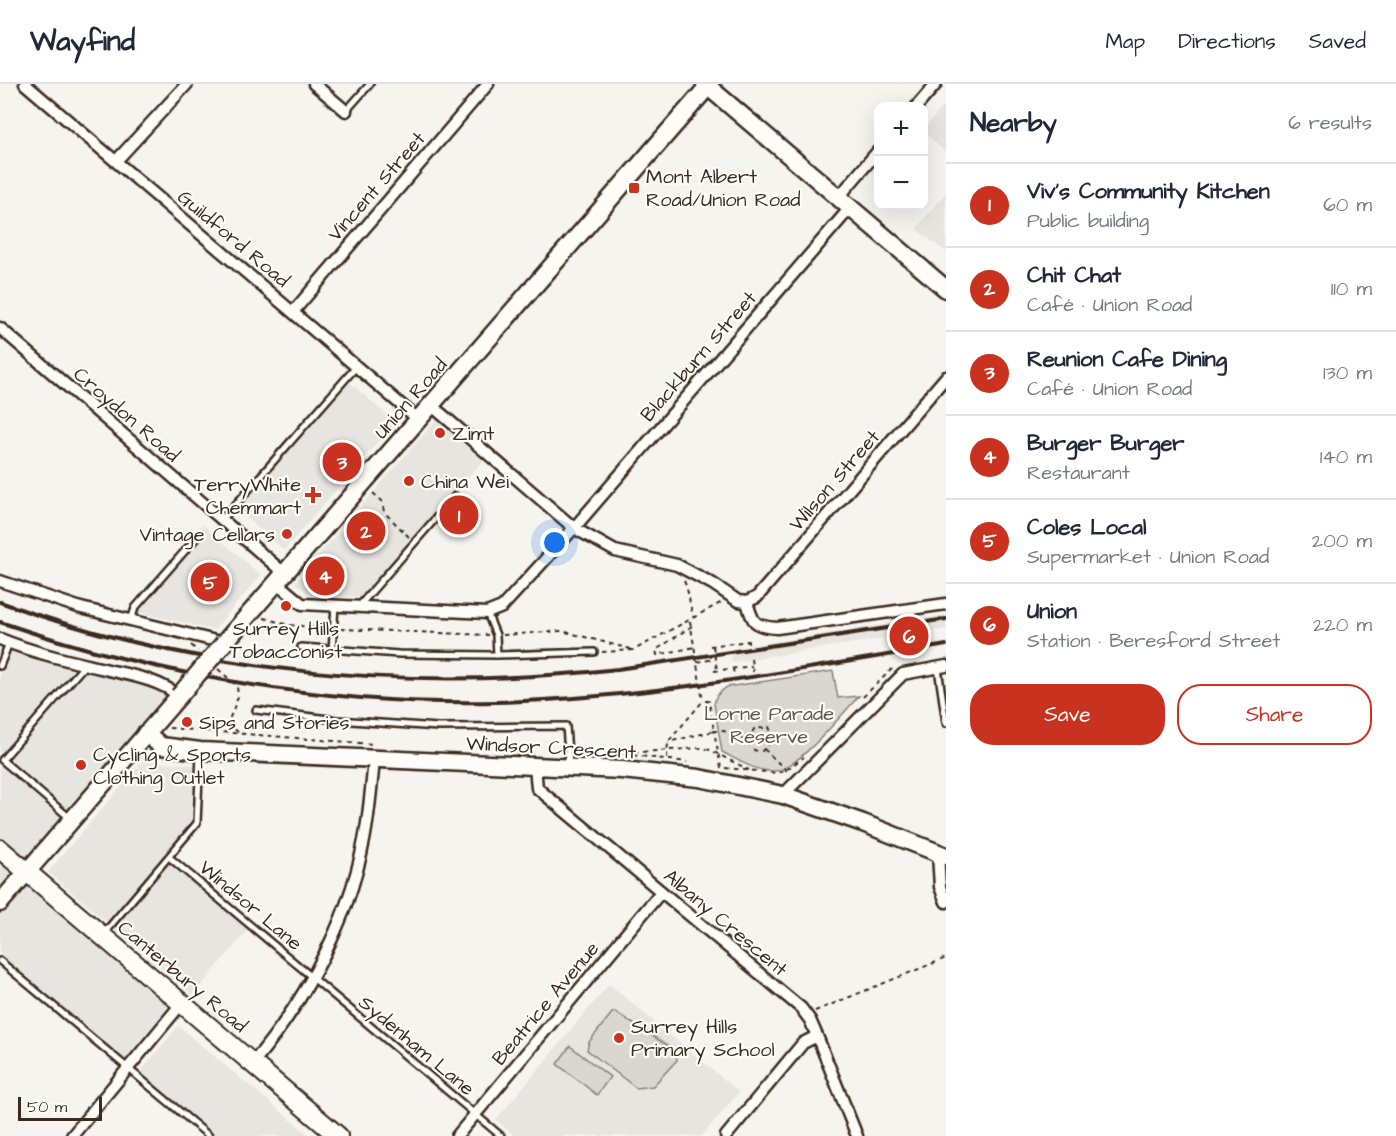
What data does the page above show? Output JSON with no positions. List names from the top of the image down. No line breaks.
{"streets":{"main road":["Union Road","Windsor Crescent","Canterbury Road"],"street":["Vincent Street","Guildford Road","Blackburn Street","Croydon Road","Wilson Street","Albany Crescent","Beatrice Avenue"],"lane":["Windsor Lane","Sydenham Lane"]},"crossings":[["Vincent Street","Guildford Road"],["Guildford Road","Union Road"],["Blackburn Street","Croydon Road"],["Union Road","Croydon Road"],["Union Road","Windsor Crescent"],["Union Road","Canterbury Road"],["Windsor Crescent","Albany Crescent"],["Windsor Lane","Sydenham Lane"],["Albany Crescent","Beatrice Avenue"],["Beatrice Avenue","Sydenham Lane"]],"parks":["Lorne Parade Reserve"],"places":{"transit":["Mont Albert Road/Union Road"],"other":["Zimt","China Wei","Vintage Cellars","Surrey Hills Tobacconist","Sips and Stories","Cycling & Sports Clothing Outlet","Surrey Hills Primary School"],"health":["TerryWhite Chemmart"]},"scale_bar":"50 m","page":{"header":"Wayfind","nav":["Map","Directions","Saved"],"heading":["Nearby","6 results"],"map_buttons":["+","−"],"list":[{"mark":"1","name":"Viv’s Community Kitchen","note":"Public building","value":"60 m"},{"mark":"2","name":"Chit Chat","note":"Café · Union Road","value":"110 m"},{"mark":"3","name":"Reunion Cafe Dining","note":"Café · Union Road","value":"130 m"},{"mark":"4","name":"Burger Burger","note":"Restaurant","value":"140 m"},{"mark":"5","name":"Coles Local","note":"Supermarket · Union Road","value":"200 m"},{"mark":"6","name":"Union","note":"Station · Beresford Street","value":"220 m"}],"pins":["3","1","2","4","5","6"],"buttons":["Save","Share"],"scale":"50 m"}}
